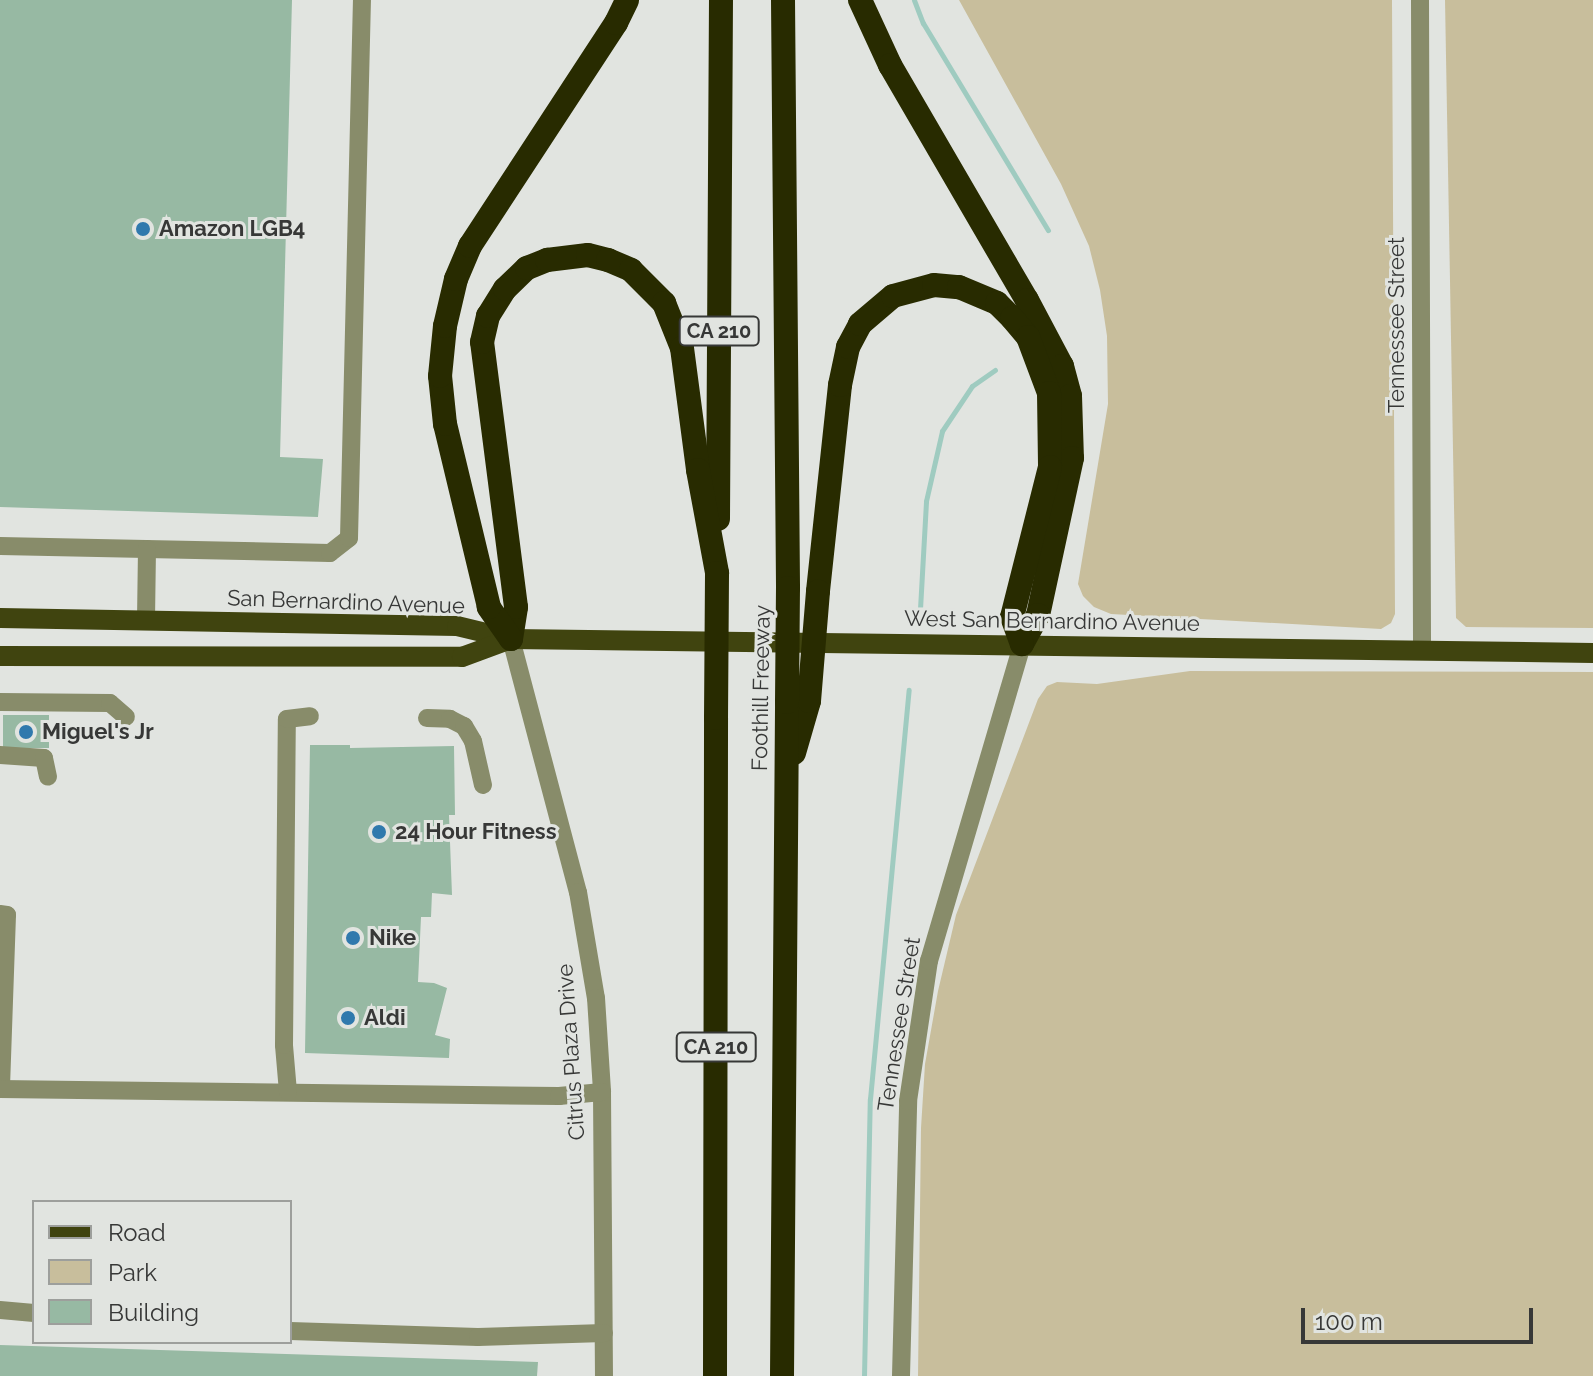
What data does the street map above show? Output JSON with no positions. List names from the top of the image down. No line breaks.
{"streets":{"highway":["CA 210","Foothill Freeway"],"main road":["San Bernardino Avenue","West San Bernardino Avenue"],"street":["Tennessee Street","Citrus Plaza Drive"]},"crossings":[["Tennessee Street","West San Bernardino Avenue"],["San Bernardino Avenue","West San Bernardino Avenue"],["San Bernardino Avenue","Citrus Plaza Drive"],["West San Bernardino Avenue","Citrus Plaza Drive"]],"places":["Amazon LGB4","Miguel's Jr","24 Hour Fitness","Nike","Aldi"],"legend":["Road","Park","Building"],"scale_bar":"100 m"}
